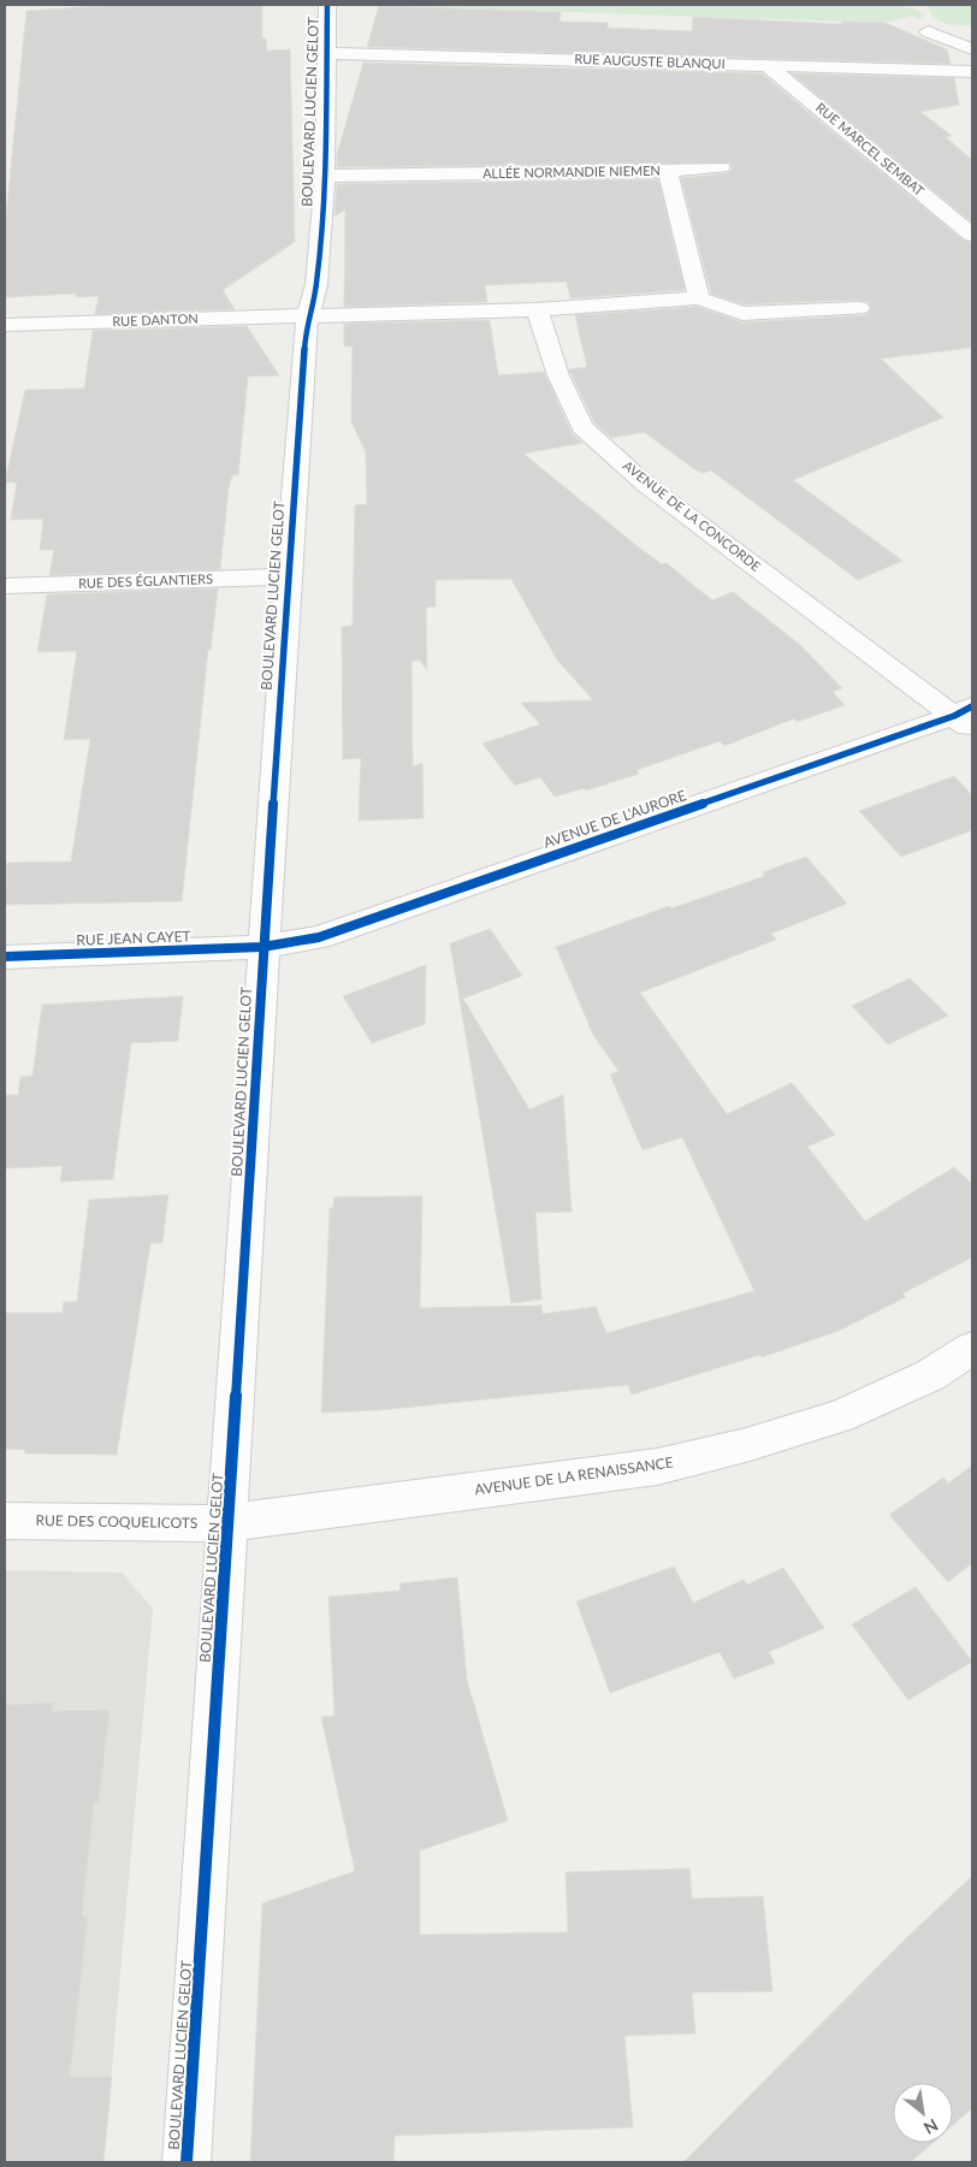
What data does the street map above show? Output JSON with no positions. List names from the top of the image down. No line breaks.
{"streets":{"street":["RUE AUGUSTE BLANQUI","BOULEVARD LUCIEN GELOT","RUE MARCEL SEMBAT","ALLÉE NORMANDIE NIEMEN","RUE DANTON","AVENUE DE LA CONCORDE","RUE DES ÉGLANTIERS","AVENUE DE L'AURORE","RUE JEAN CAYET","AVENUE DE LA RENAISSANCE","RUE DES COQUELICOTS"]},"crossings":[["RUE AUGUSTE BLANQUI","BOULEVARD LUCIEN GELOT"],["RUE AUGUSTE BLANQUI","RUE MARCEL SEMBAT"],["BOULEVARD LUCIEN GELOT","ALLÉE NORMANDIE NIEMEN"],["BOULEVARD LUCIEN GELOT","RUE DANTON"],["BOULEVARD LUCIEN GELOT","RUE DES ÉGLANTIERS"],["BOULEVARD LUCIEN GELOT","AVENUE DE L'AURORE"],["BOULEVARD LUCIEN GELOT","RUE JEAN CAYET"],["BOULEVARD LUCIEN GELOT","AVENUE DE LA RENAISSANCE"],["BOULEVARD LUCIEN GELOT","RUE DES COQUELICOTS"],["AVENUE DE LA CONCORDE","AVENUE DE L'AURORE"],["AVENUE DE L'AURORE","RUE JEAN CAYET"],["AVENUE DE LA RENAISSANCE","RUE DES COQUELICOTS"]],"north":"bottom right"}
